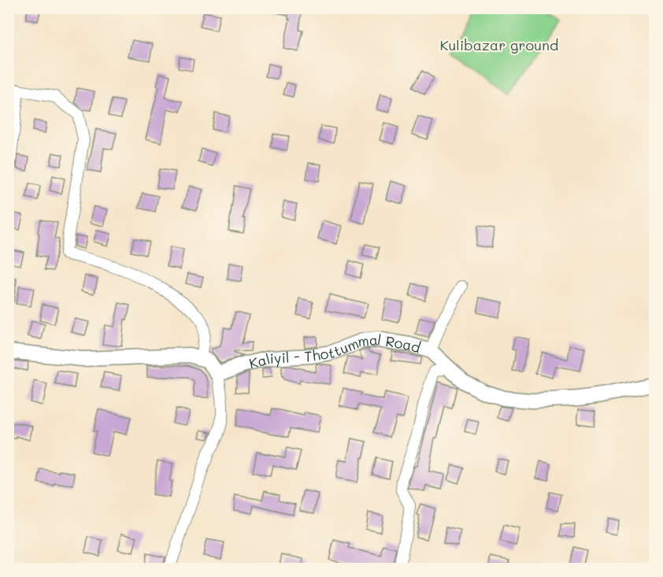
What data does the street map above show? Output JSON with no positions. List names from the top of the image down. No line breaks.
{"streets":{"main road":["Kaliyil - Thottummal Road"]},"parks":["Kulibazar ground"]}
